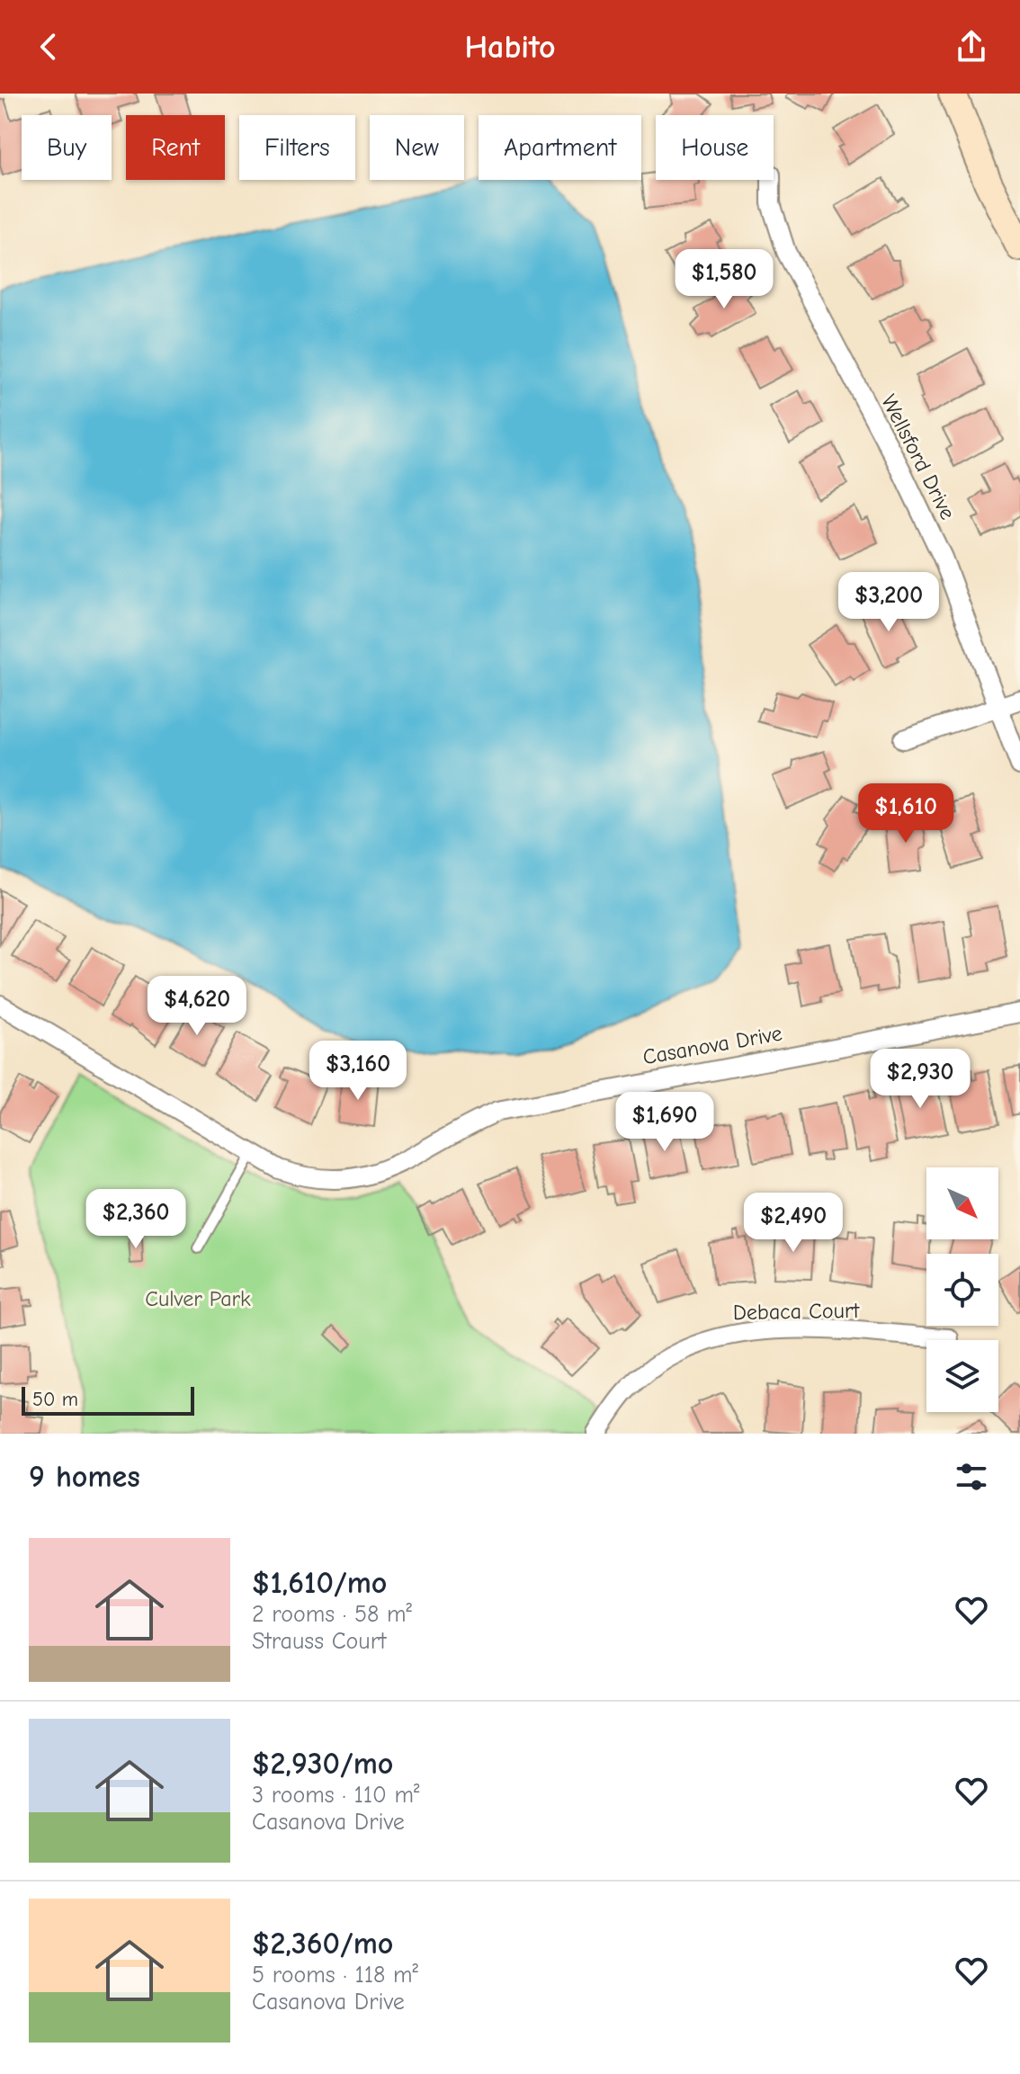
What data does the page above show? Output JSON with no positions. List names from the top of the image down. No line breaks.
{"streets":{"street":["Wellsford Drive","Casanova Drive","Debaca Court"]},"parks":["Culver Park"],"scale_bar":"50 m","north":"bottom right","page":{"header":"Habito","chip":["Buy","Rent","Filters","New","Apartment","House"],"price":["$1,580","$3,200","$1,610","$4,620","$3,160","$2,930","$1,690","$2,360","$2,490"],"scale":"50 m","heading":"9 homes","list":[{"name":"$1,610/mo","note":"2 rooms · 58 m² · Strauss Court"},{"name":"$2,930/mo","note":"3 rooms · 110 m² · Casanova Drive"},{"name":"$2,360/mo","note":"5 rooms · 118 m² · Casanova Drive"}]}}
